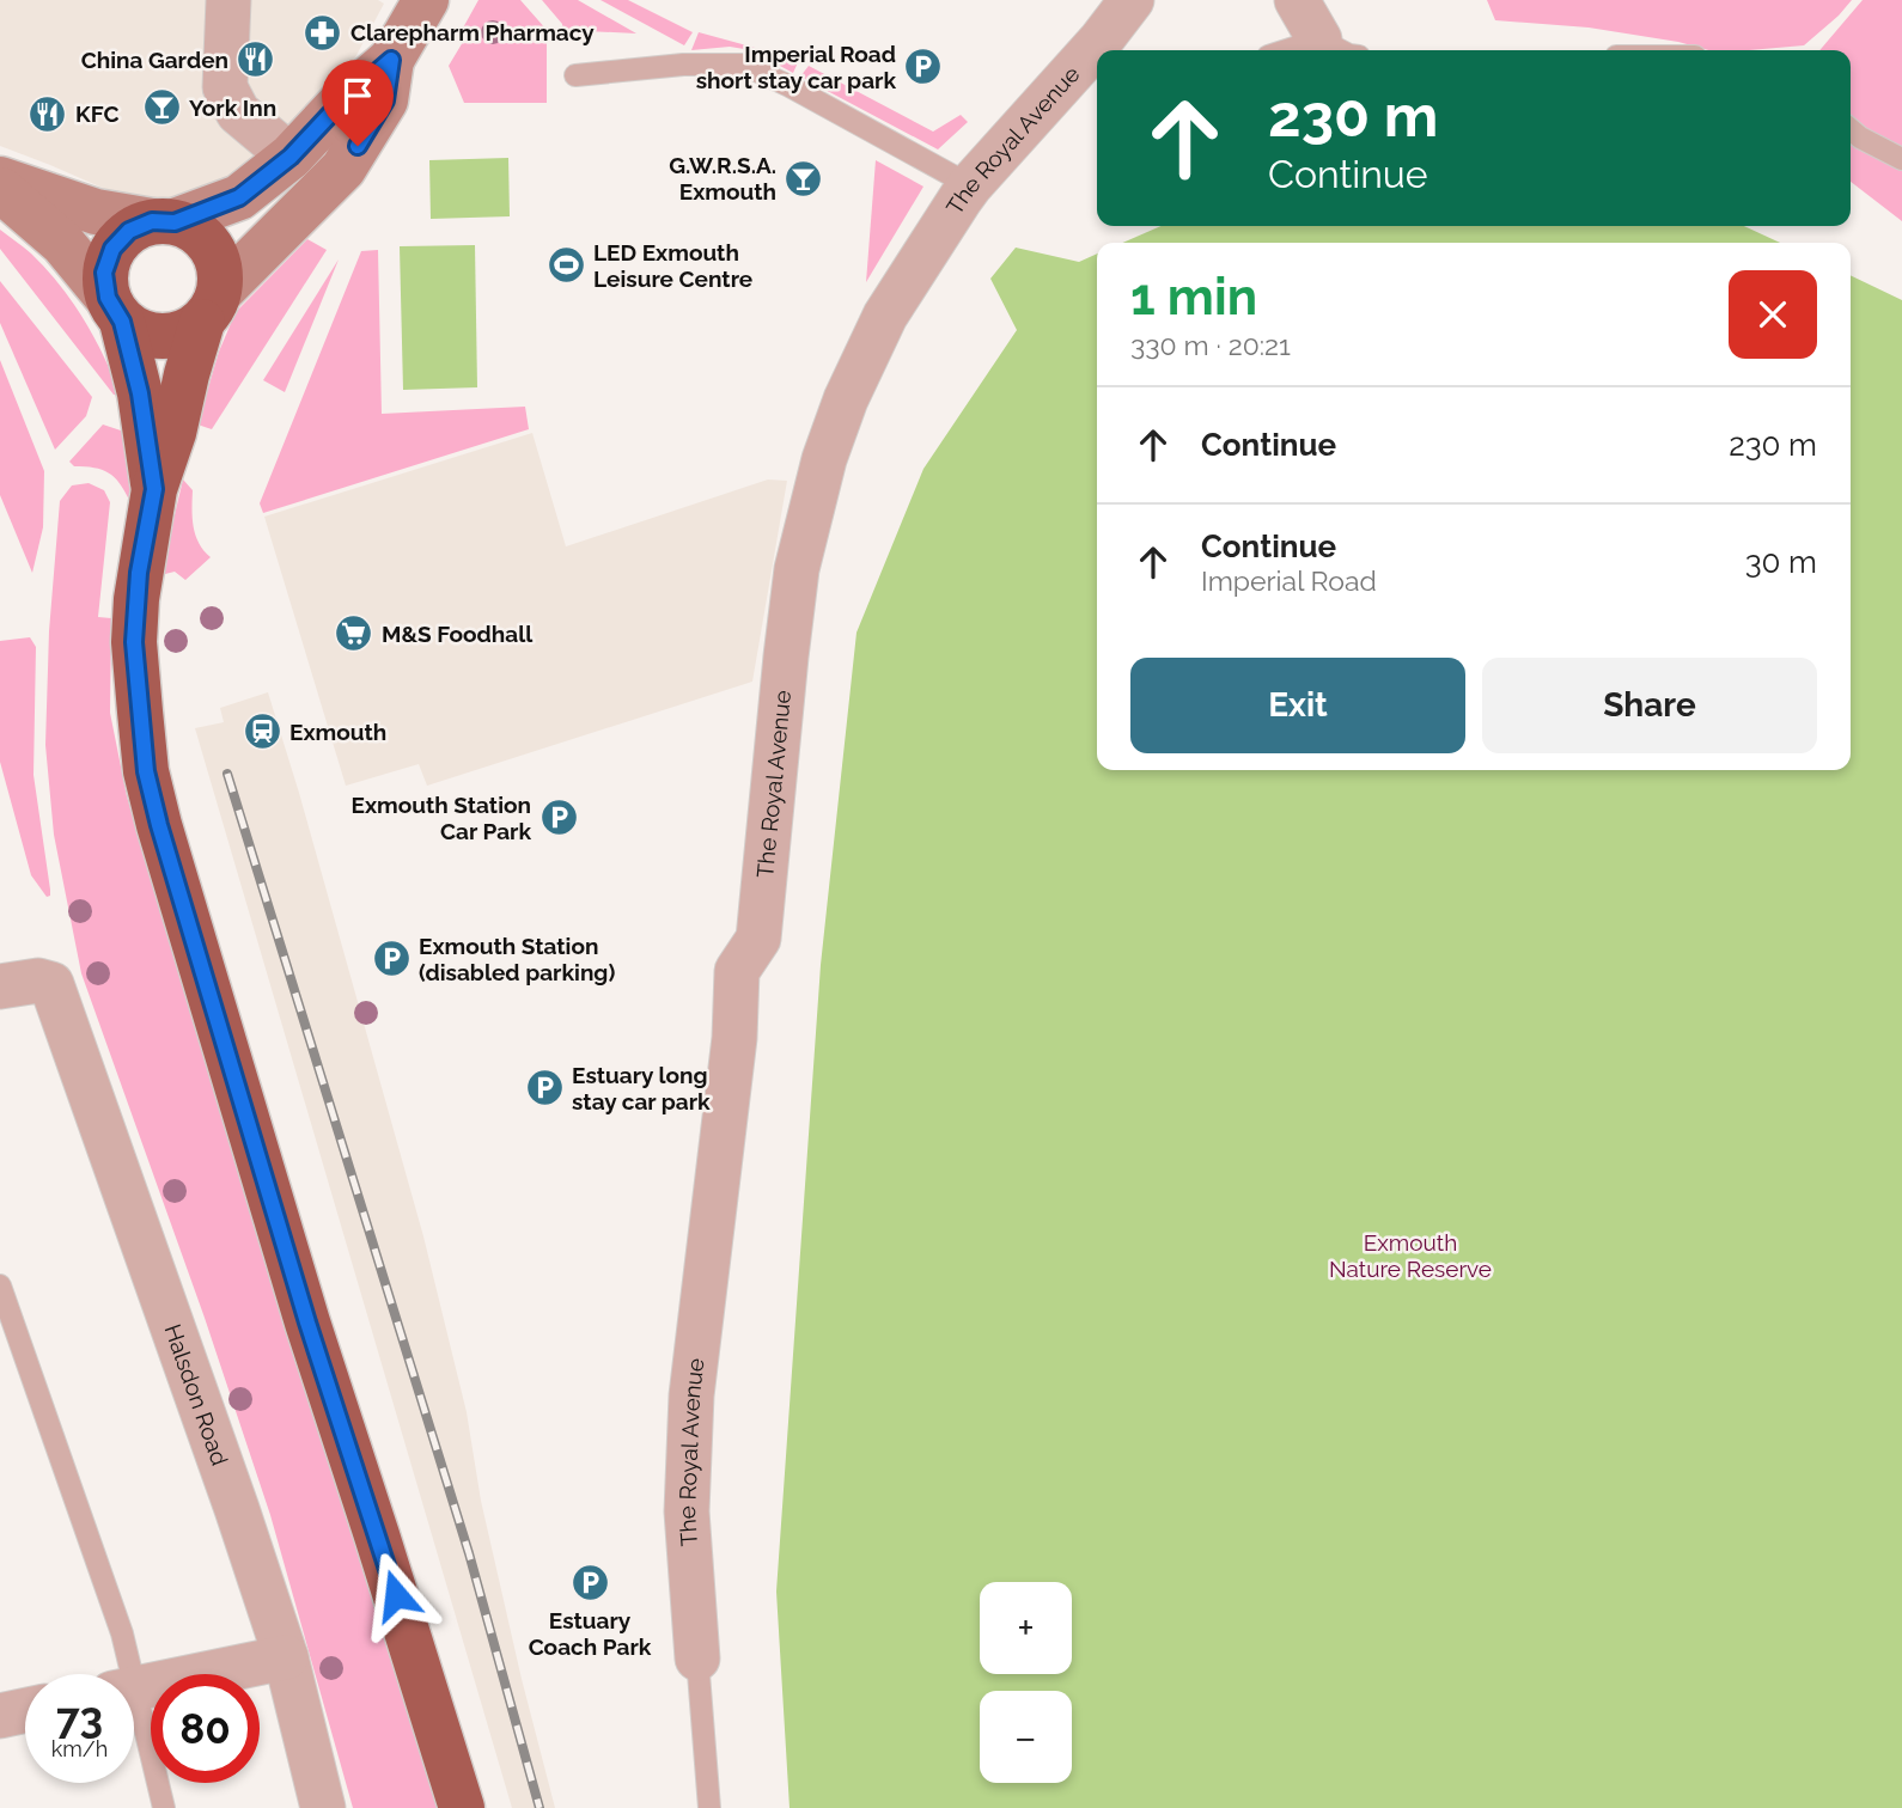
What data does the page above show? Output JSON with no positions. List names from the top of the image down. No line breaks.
{"streets":{"street":["The Royal Avenue","Halsdon Road"]},"parks":["Exmouth Nature Reserve"],"places":{"pharmacy":["Clarepharm Pharmacy"],"restaurant":["China Garden","KFC"],"parking":["Imperial Road short stay car park","Exmouth Station Car Park","Exmouth Station (disabled parking)","Estuary long stay car park","Estuary Coach Park"],"bar":["York Inn","G.W.R.S.A. Exmouth"],"sports":["LED Exmouth Leisure Centre"],"supermarket":["M&S Foodhall"],"station":["Exmouth"]},"page":{"turn":["230 m","Continue"],"heading":["1 min","330 m · 20:21"],"list":[{"name":"Continue","value":"230 m"},{"name":"Continue","note":"Imperial Road","value":"30 m"}],"buttons":["Exit","Share"],"map_buttons":["+","−"],"speed":"73 km/h","limit":"80"}}
